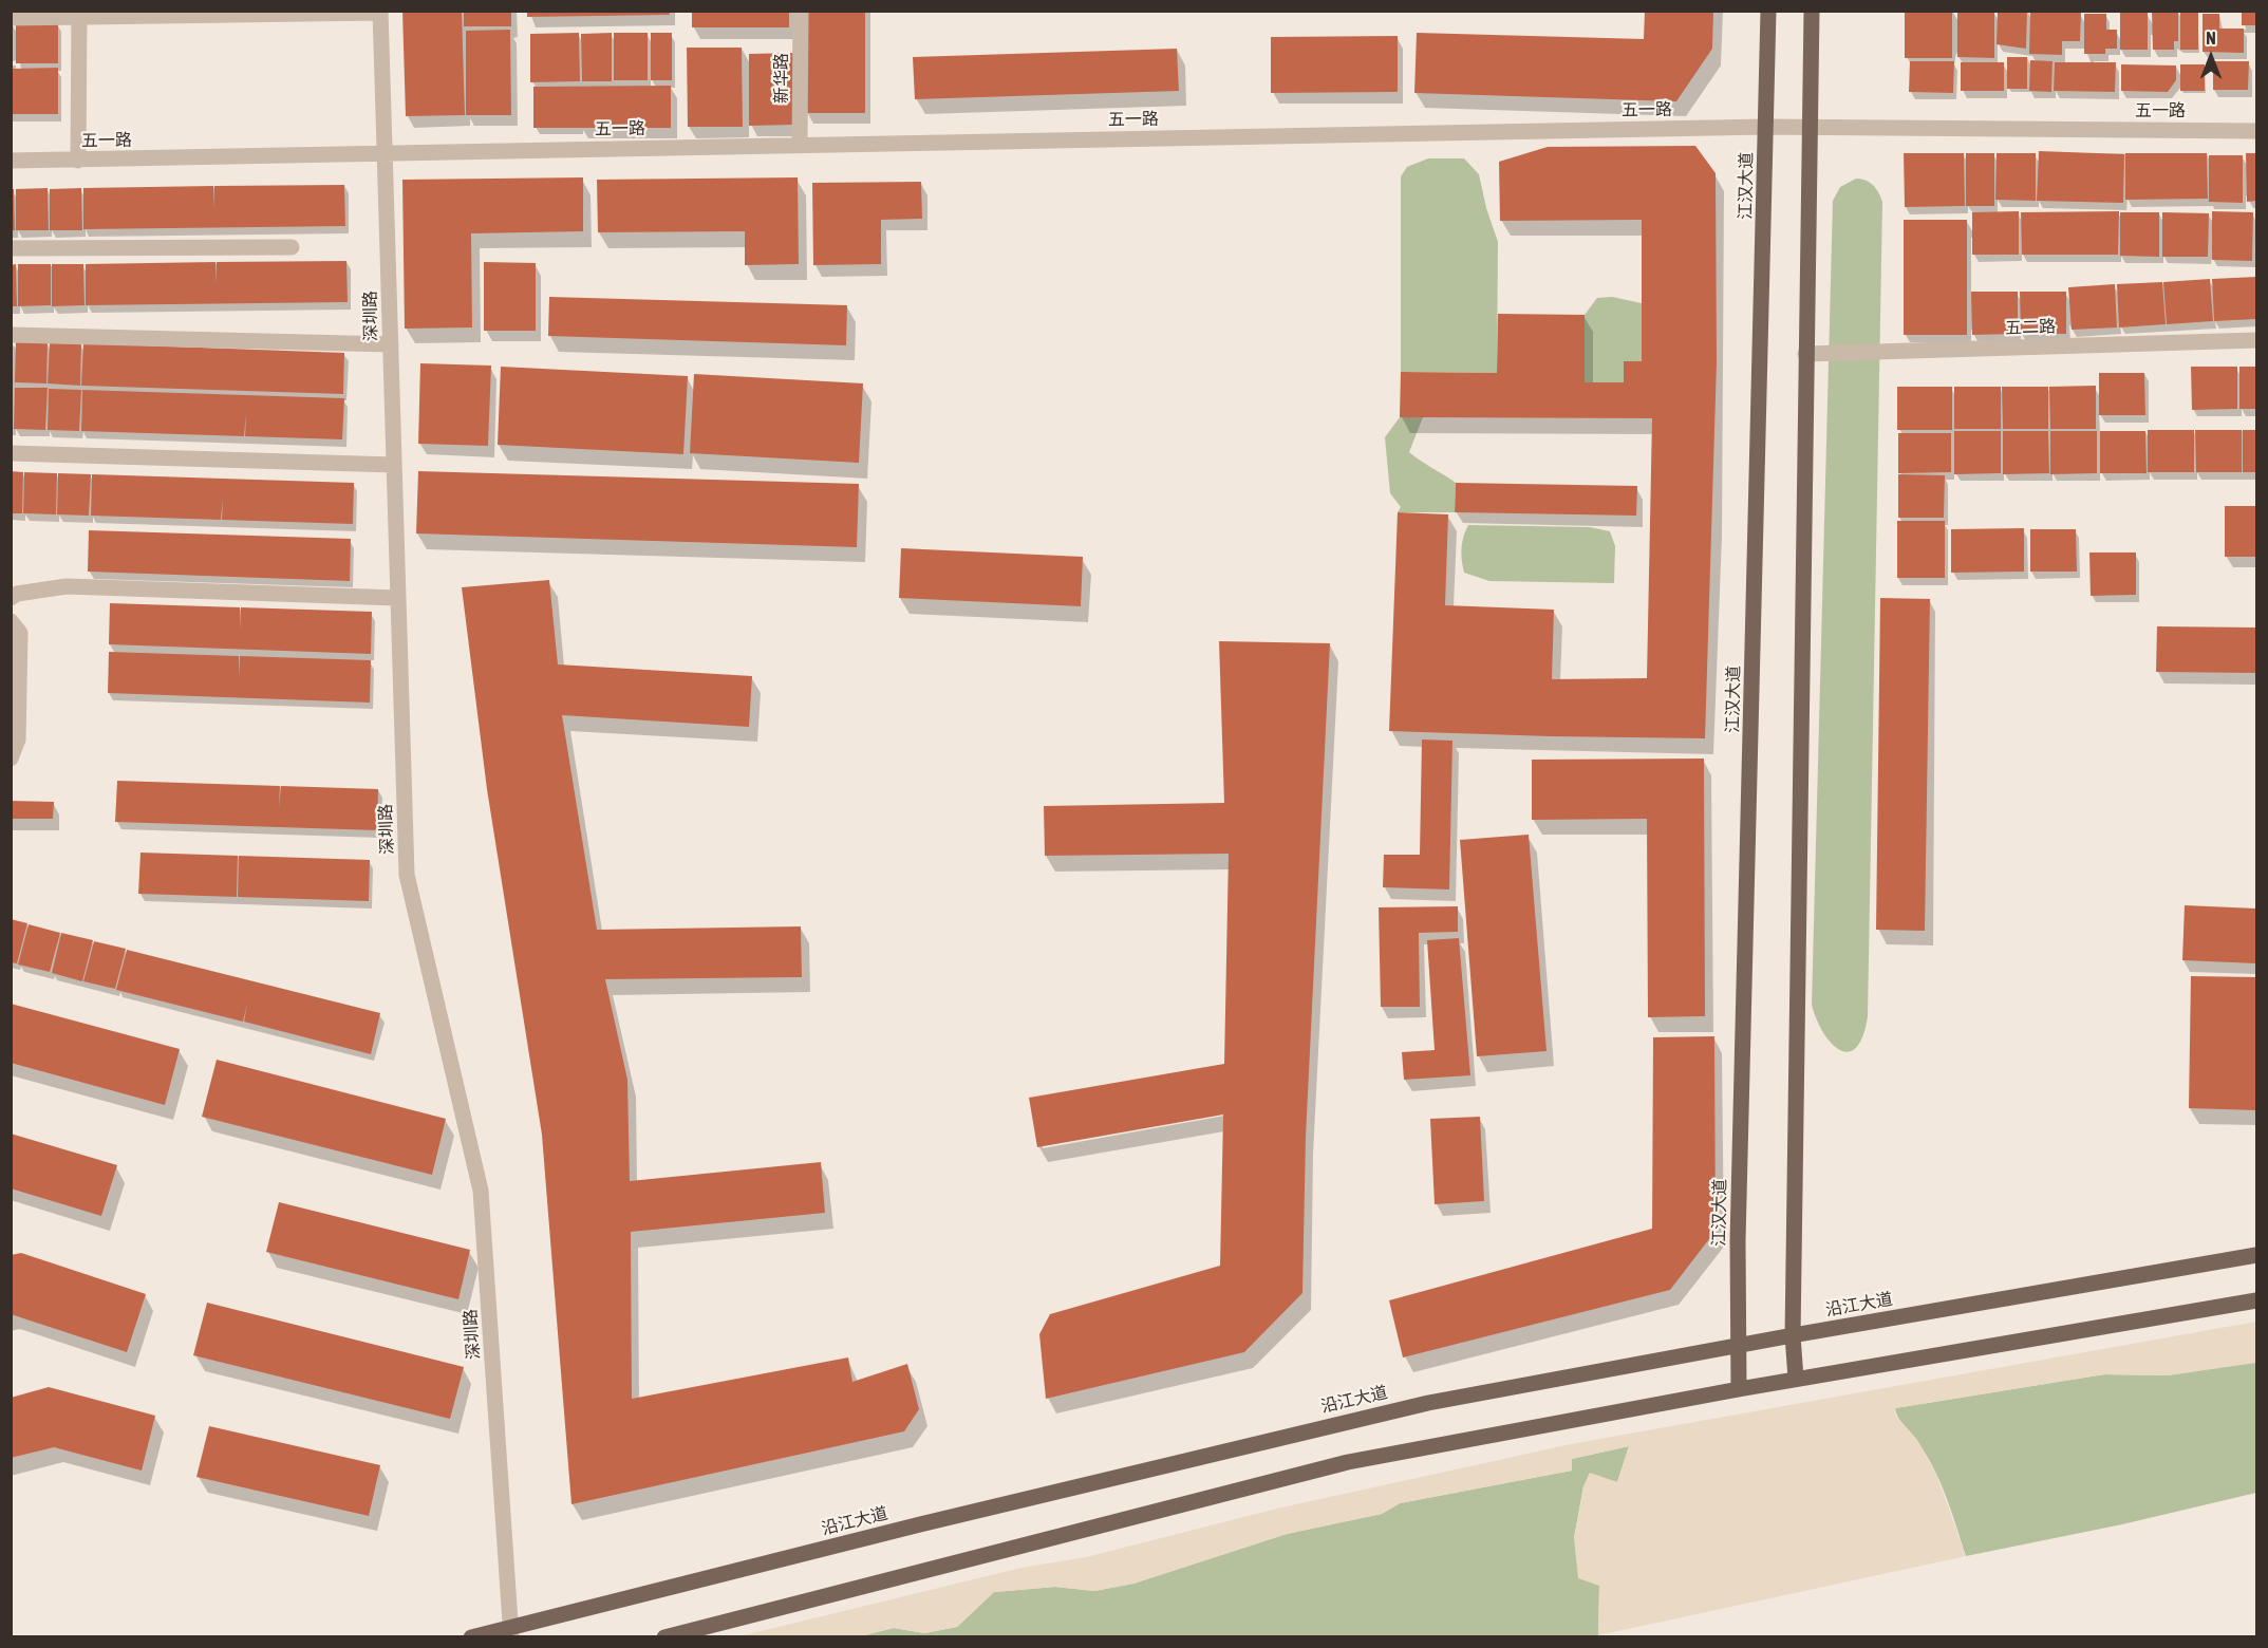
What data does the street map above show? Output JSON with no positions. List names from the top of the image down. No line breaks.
{"streets":{"main road":["江汉大道","沿江大道"],"street":["新华路","五一路","深圳路","五二路"]},"crossings":[["新华路","五一路"],["五一路","江汉大道"],["五一路","深圳路"],["江汉大道","沿江大道"],["深圳路","沿江大道"]],"north":"top"}
